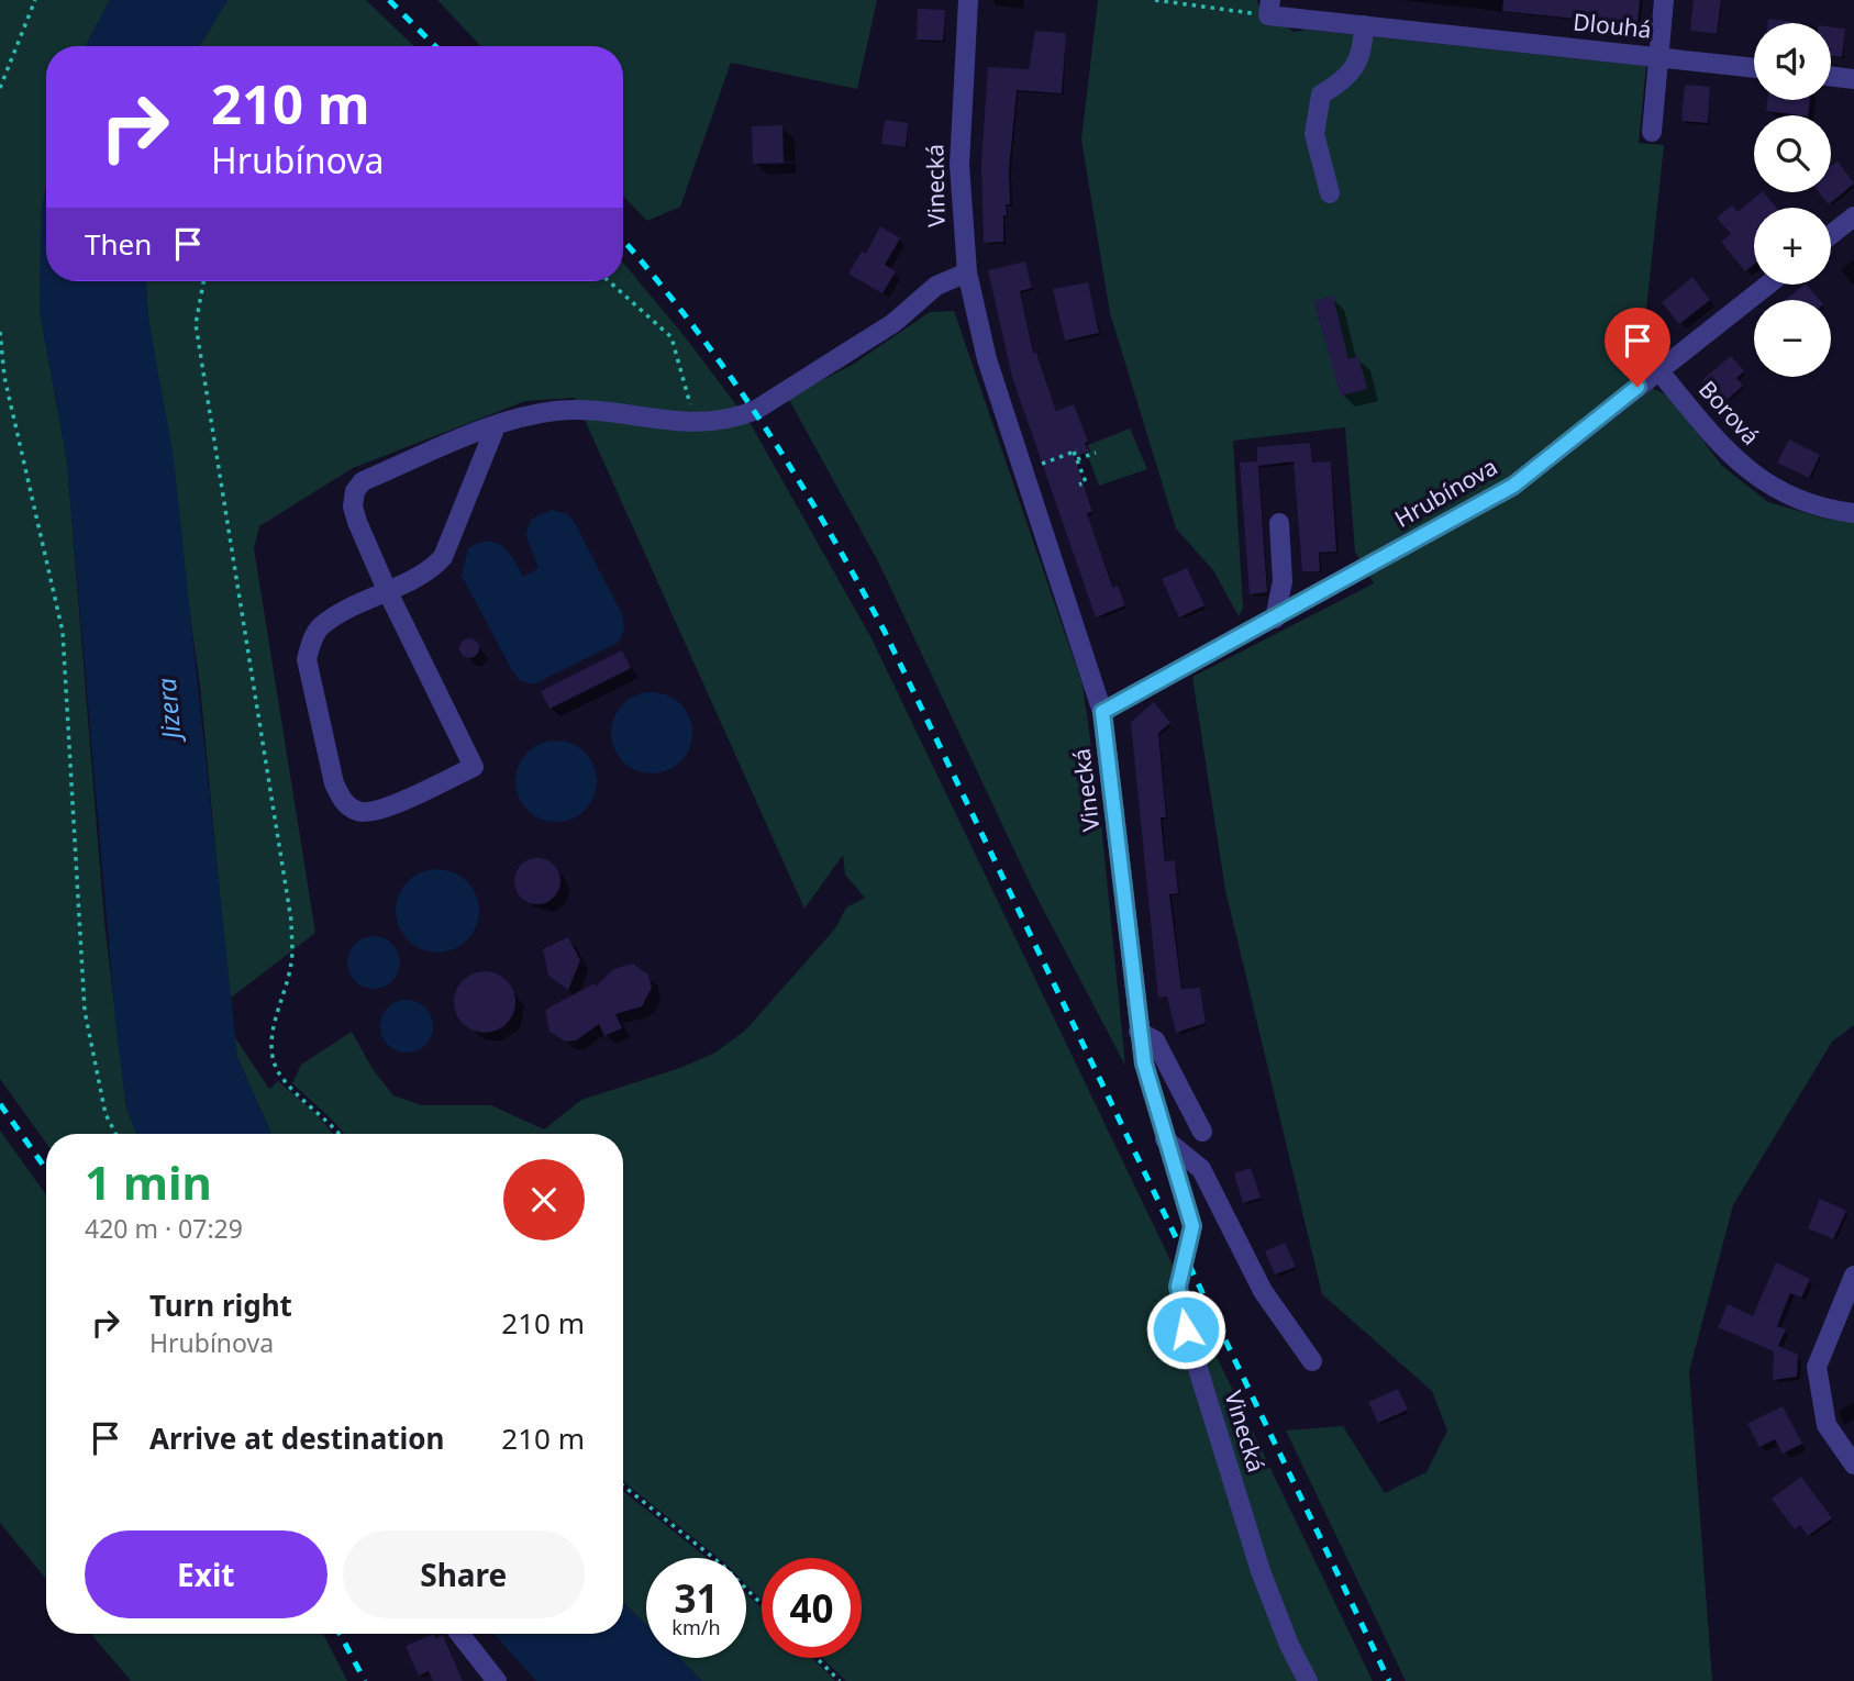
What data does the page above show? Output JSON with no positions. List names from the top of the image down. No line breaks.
{"streets":{"street":["Dlouhá","Vinecká","Borová","Hrubínova"]},"crossings":[["Vinecká","Hrubínova"],["Borová","Hrubínova"]],"water":["Jizera"],"page":{"map_buttons":["+","−"],"turn":["210 m","Hrubínova"],"then":"Then","heading":["1 min","420 m · 07:29"],"list":[{"name":"Turn right","note":"Hrubínova","value":"210 m"},{"name":"Arrive at destination","value":"210 m"}],"buttons":["Exit","Share"],"speed":"31 km/h","limit":"40"}}
